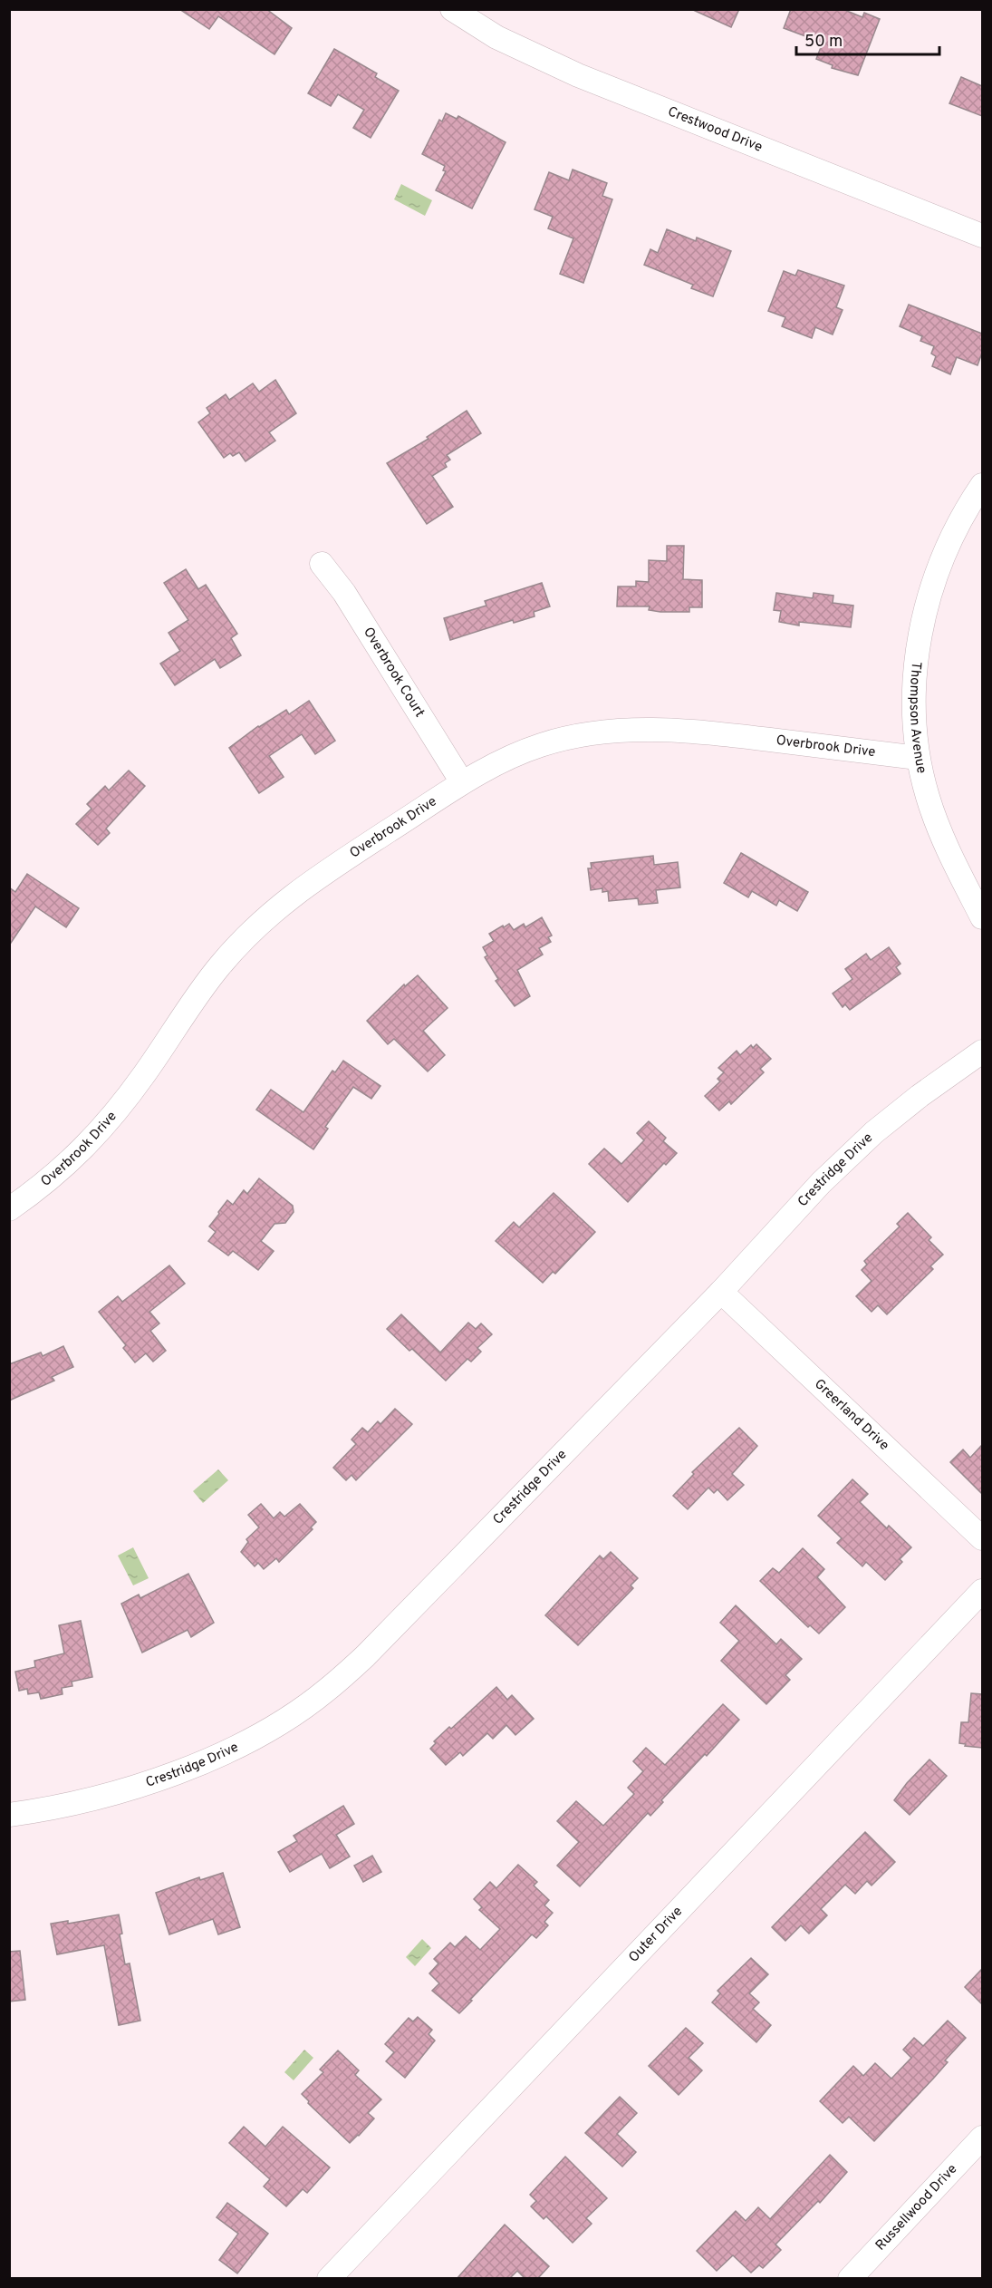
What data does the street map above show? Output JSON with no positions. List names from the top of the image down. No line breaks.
{"streets":{"street":["Crestwood Drive","Overbrook Court","Thompson Avenue","Overbrook Drive","Crestridge Drive","Greerland Drive","Outer Drive","Russellwood Drive"]},"crossings":[["Overbrook Court","Overbrook Drive"],["Thompson Avenue","Overbrook Drive"],["Crestridge Drive","Greerland Drive"]],"scale_bar":"50 m"}
